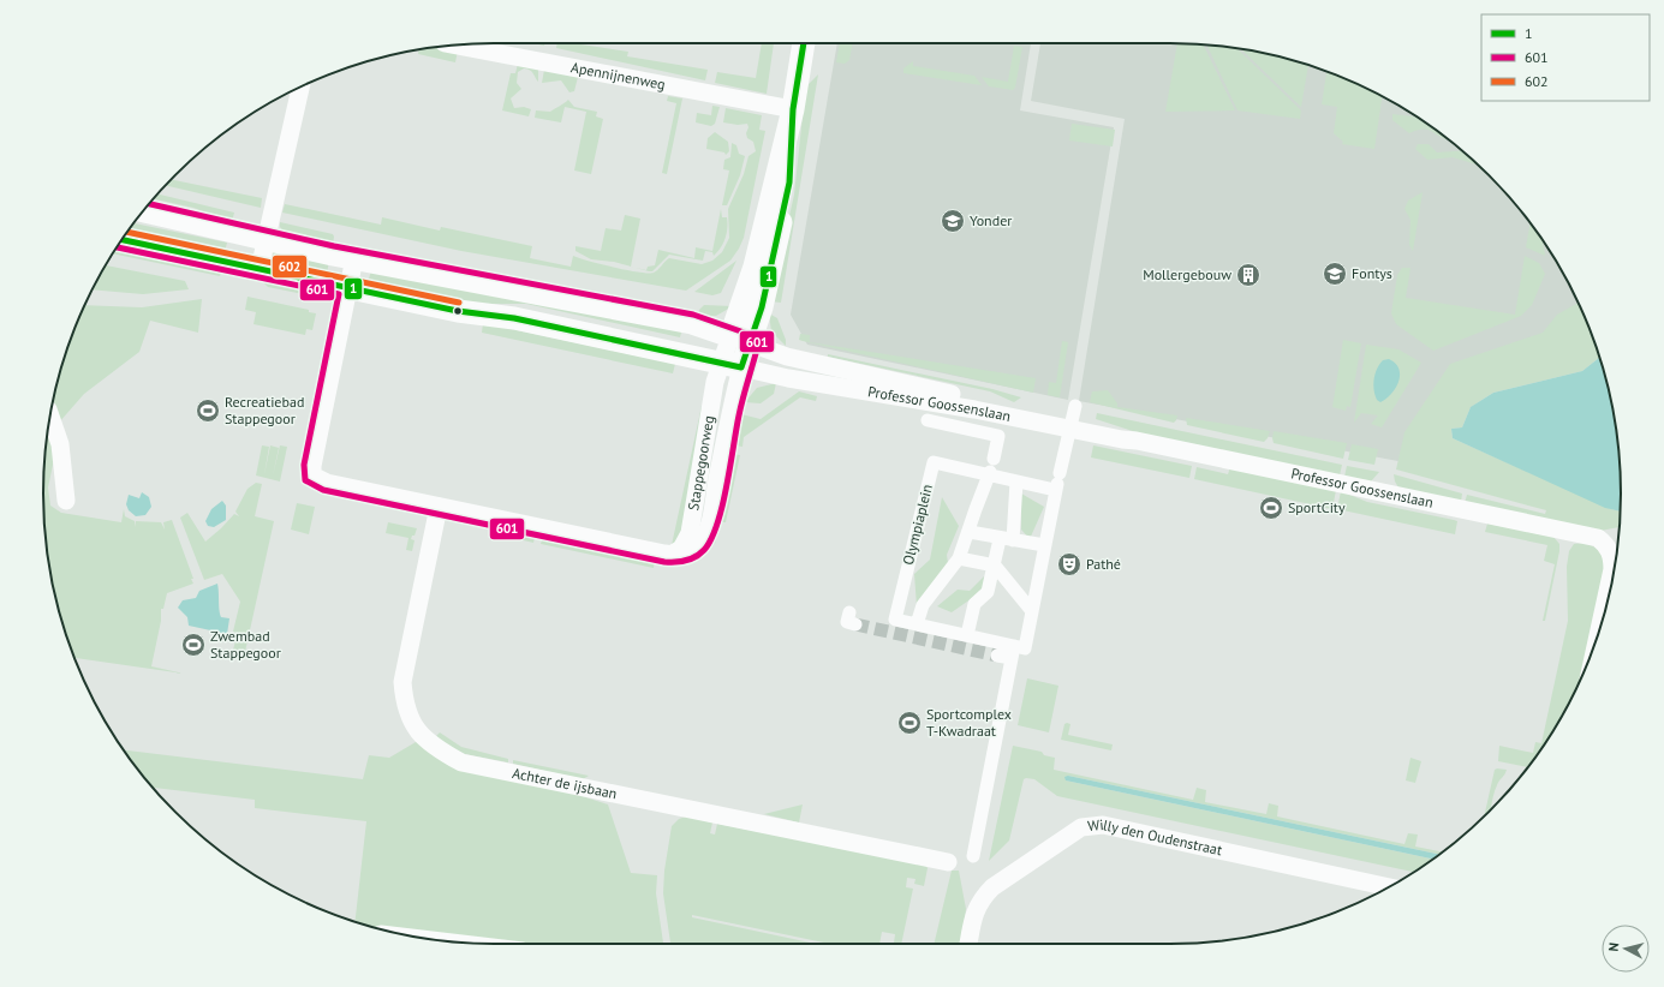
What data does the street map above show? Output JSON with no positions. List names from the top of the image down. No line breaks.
{"streets":{"street":["Apennijnenweg","Professor Goossenslaan","Stappegoorweg","Olympiaplein","Achter de ijsbaan","Willy den Oudenstraat"]},"crossings":[["Apennijnenweg","Stappegoorweg"],["Professor Goossenslaan","Stappegoorweg"],["Stappegoorweg","Achter de ijsbaan"]],"places":{"school or university":["Yonder","Fontys"],"building":["Mollergebouw"],"sports":["Recreatiebad Stappegoor","SportCity","Zwembad Stappegoor","Sportcomplex T-Kwadraat"],"theatre":["Pathé"]},"lines":["transit line 1","transit line 601","transit line 602"],"legend":["1","601","602"],"north":"left"}
